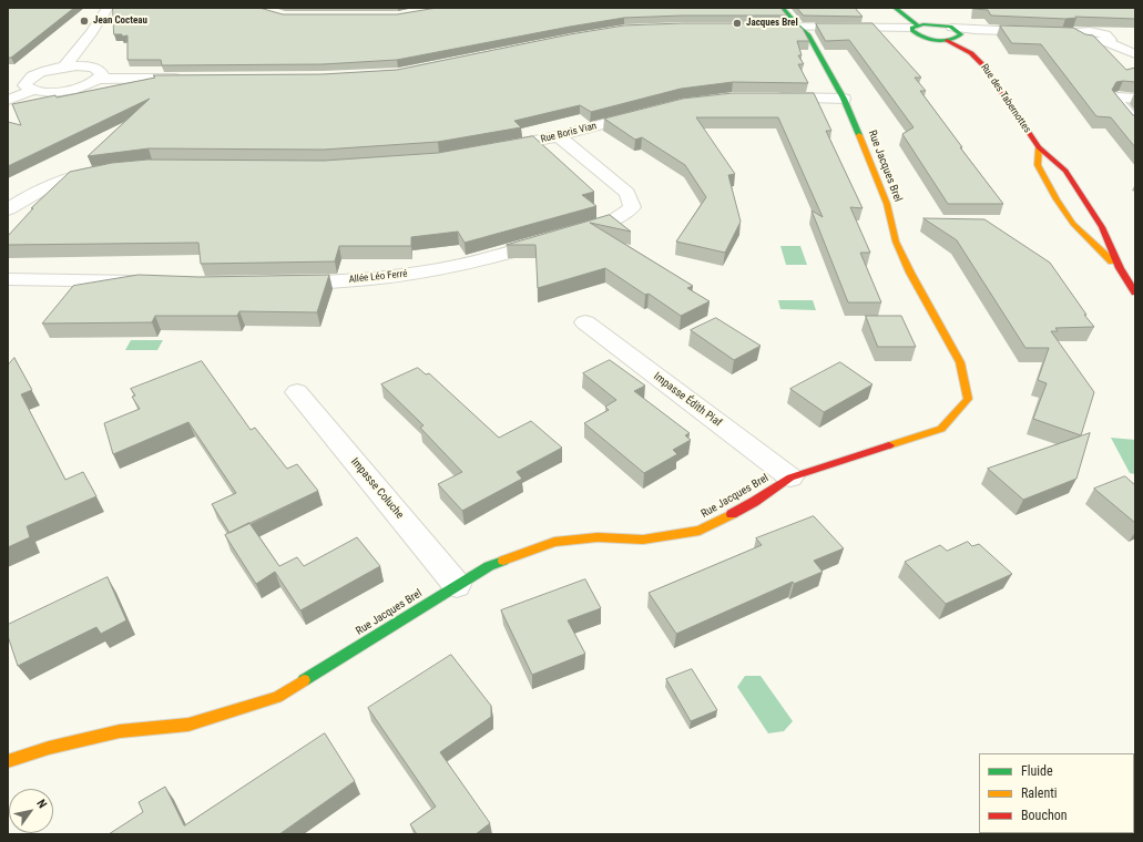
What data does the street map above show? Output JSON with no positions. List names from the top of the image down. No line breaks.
{"streets":{"street":["Rue des Tabernottes","Rue Boris Vian","Rue Jacques Brel","Allée Léo Ferré","Impasse Édith Piaf","Impasse Coluche"]},"crossings":[["Rue Boris Vian","Allée Léo Ferré"],["Rue Jacques Brel","Impasse Édith Piaf"],["Rue Jacques Brel","Impasse Coluche"]],"places":["Jean Cocteau","Jacques Brel"],"legend":["Fluide","Ralenti","Bouchon"],"north":"top right"}
